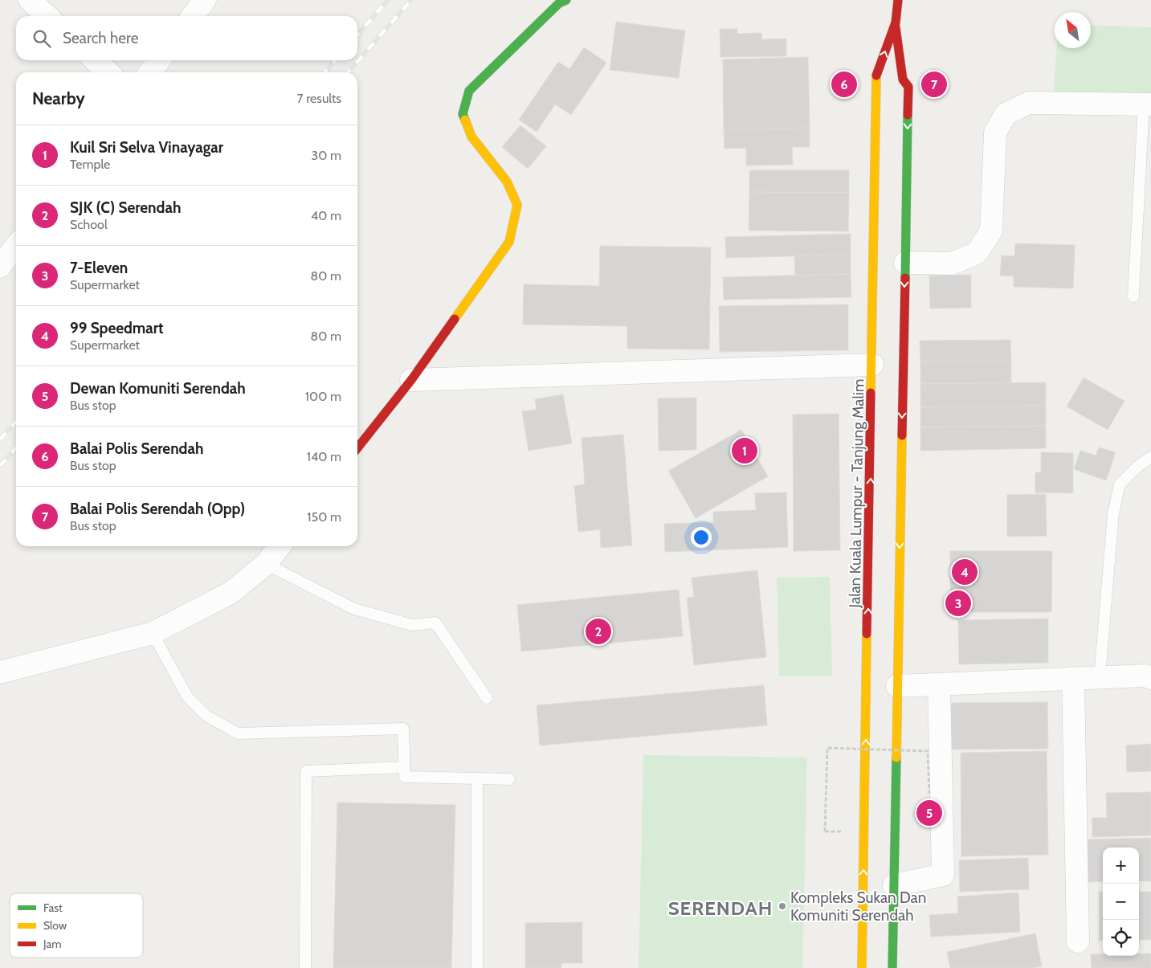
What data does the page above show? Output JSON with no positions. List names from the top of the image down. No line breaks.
{"streets":{"main road":["Jalan Kuala Lumpur - Tanjung Malim"]},"districts":["SERENDAH"],"places":["Kompleks Sukan Dan Komuniti Serendah"],"legend":["Fast","Slow","Jam"],"north":"top left","page":{"search":"Search here","pins":["6","7","1","4","3","2","5"],"heading":["Nearby","7 results"],"list":[{"mark":"1","name":"Kuil Sri Selva Vinayagar","note":"Temple","value":"30 m"},{"mark":"2","name":"SJK (C) Serendah","note":"School","value":"40 m"},{"mark":"3","name":"7-Eleven","note":"Supermarket","value":"80 m"},{"mark":"4","name":"99 Speedmart","note":"Supermarket","value":"80 m"},{"mark":"5","name":"Dewan Komuniti Serendah","note":"Bus stop","value":"100 m"},{"mark":"6","name":"Balai Polis Serendah","note":"Bus stop","value":"140 m"},{"mark":"7","name":"Balai Polis Serendah (Opp)","note":"Bus stop","value":"150 m"}],"map_buttons":["+","−"]}}
